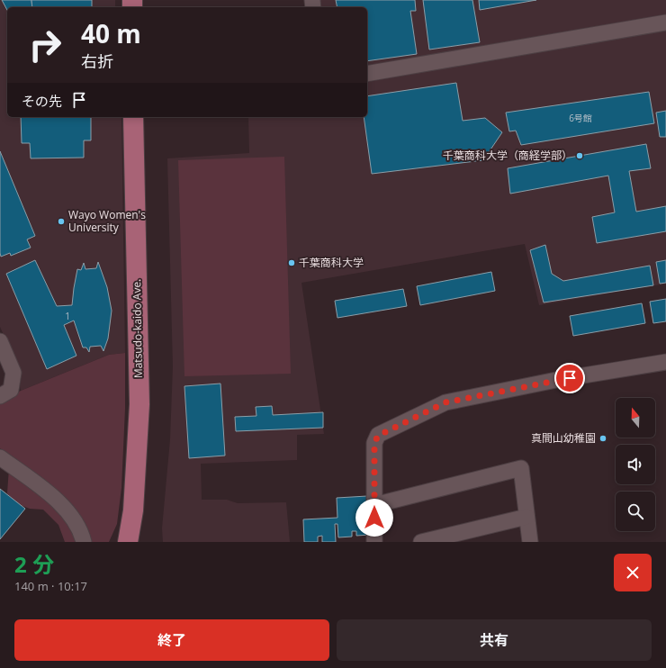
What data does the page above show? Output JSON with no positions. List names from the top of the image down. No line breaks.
{"streets":{"main road":["Matsudo-kaido Ave."]},"places":["千葉商科大学（商経学部）","Wayo Women's University","千葉商科大学","真間山幼稚園"],"house_numbers":["6号館","1"],"north":"top","page":{"turn":["40 m","右折"],"then":"その先","heading":["2 分","140 m · 10:17"],"buttons":["終了","共有"]}}
